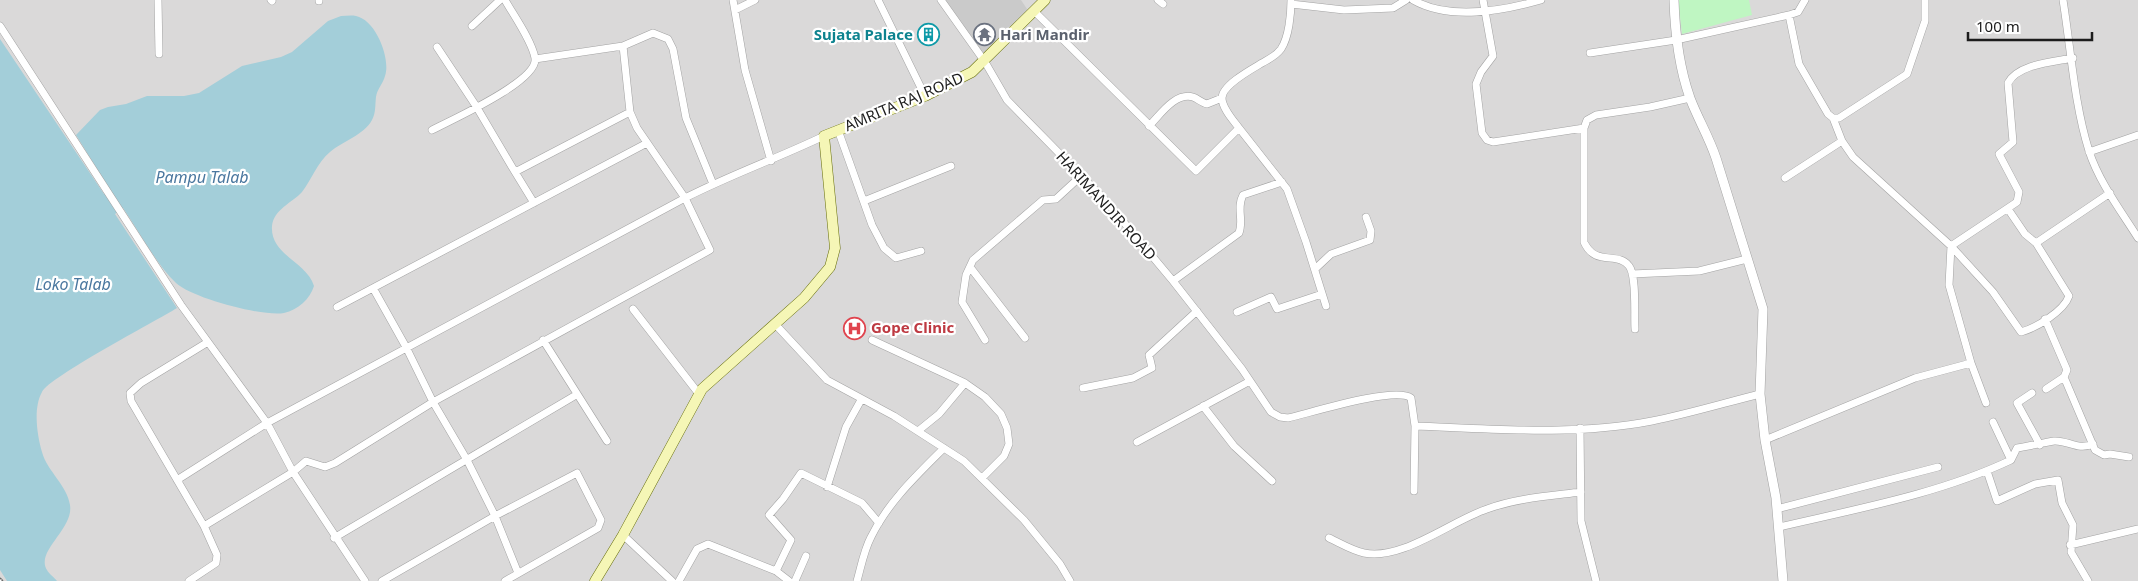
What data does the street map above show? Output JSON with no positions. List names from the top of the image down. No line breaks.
{"streets":{"main road":["AMRITA RAJ ROAD"],"street":["HARIMANDIR ROAD"]},"crossings":[["AMRITA RAJ ROAD","HARIMANDIR ROAD"]],"water":["Pampu Talab","Loko Talab"],"places":{"building":["Sujata Palace"],"temple":["Hari Mandir"],"hospital":["Gope Clinic"]},"scale_bar":"100 m"}
